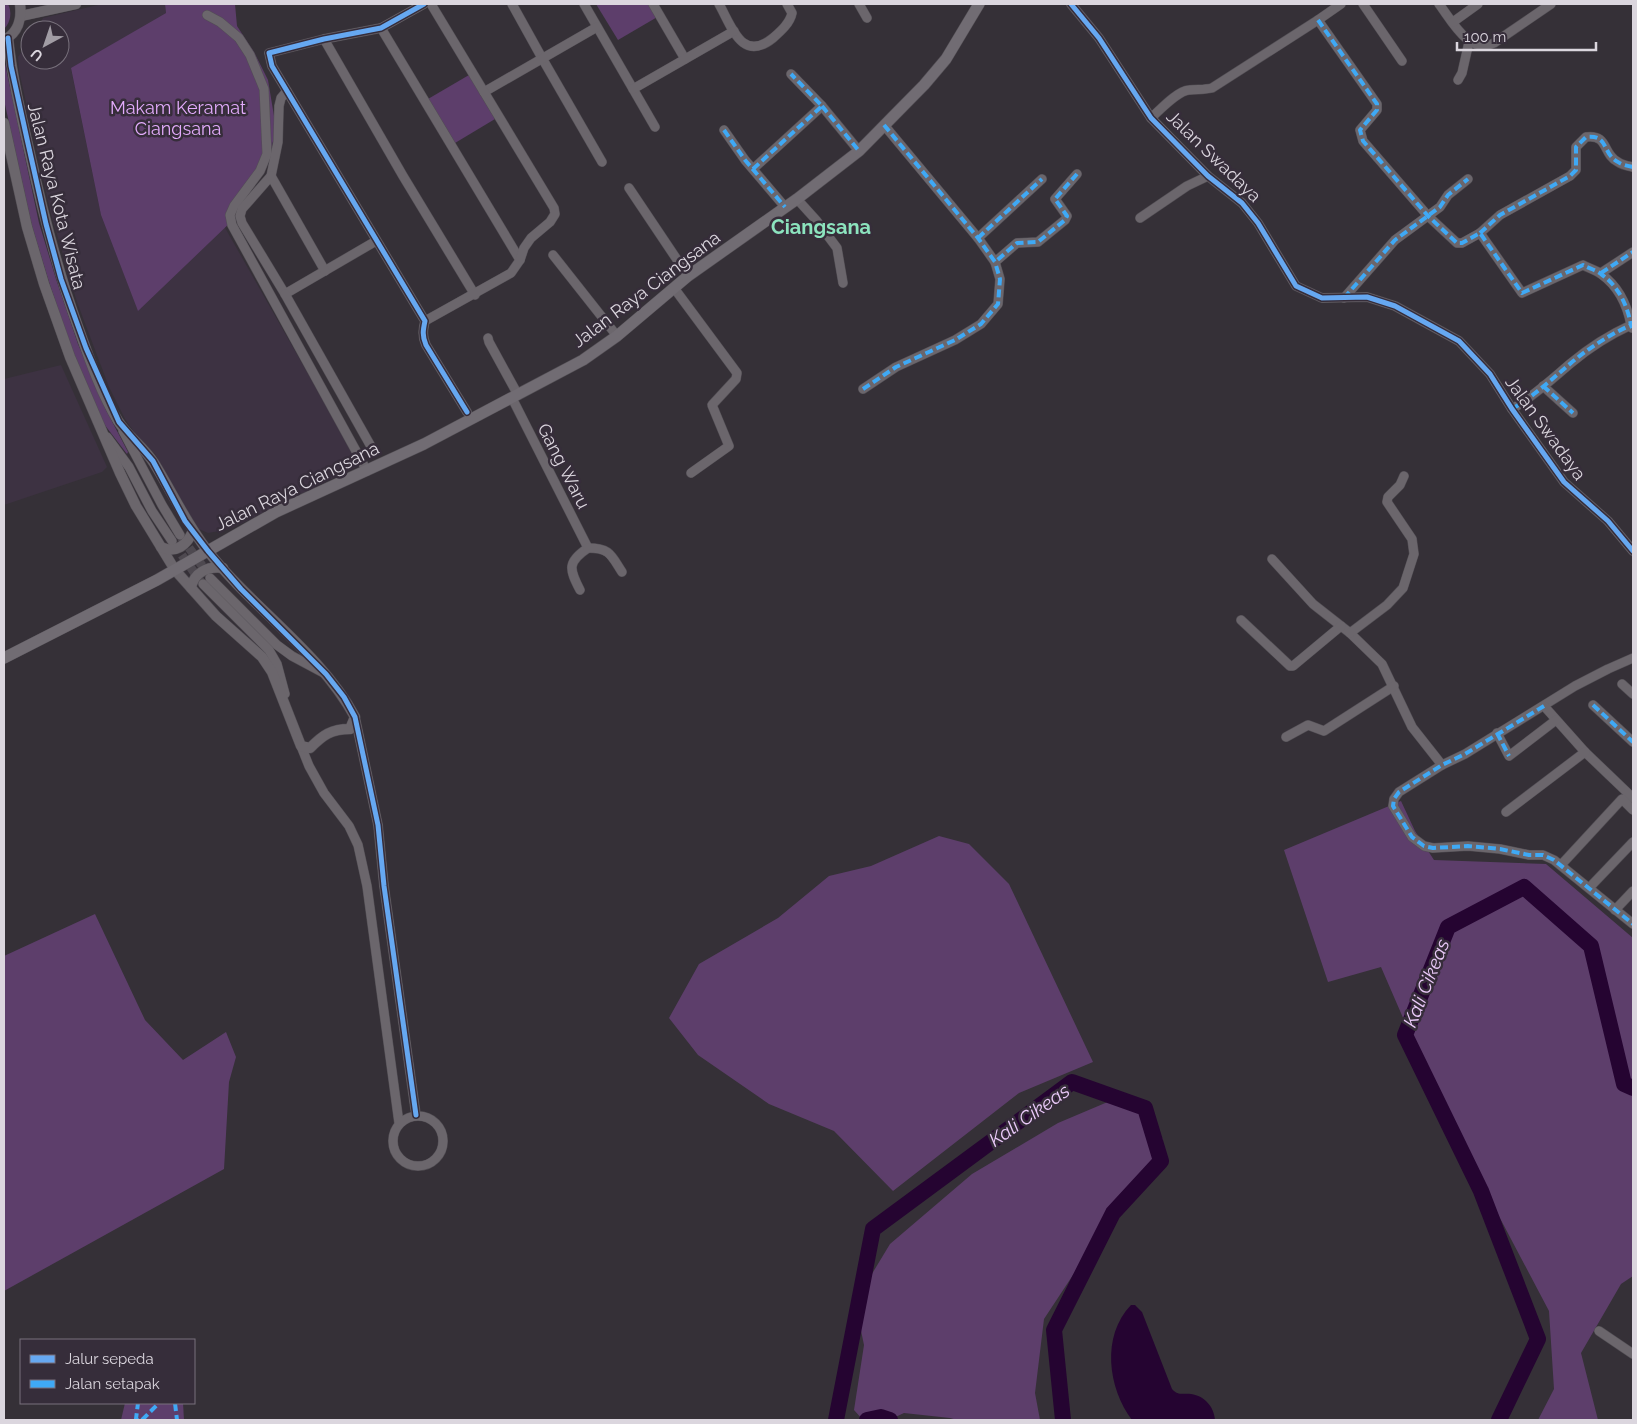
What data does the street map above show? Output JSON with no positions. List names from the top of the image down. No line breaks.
{"streets":{"main road":["Jalan Raya Ciangsana"],"street":["Jalan Swadaya","Jalan Raya Kota Wisata","Gang Waru"]},"crossings":[["Jalan Raya Kota Wisata","Jalan Raya Ciangsana"],["Jalan Raya Ciangsana","Gang Waru"]],"districts":["Ciangsana"],"water":["Kali Cikeas"],"parks":["Makam Keramat Ciangsana"],"legend":["Jalur sepeda","Jalan setapak"],"scale_bar":"100 m","north":"bottom left"}
